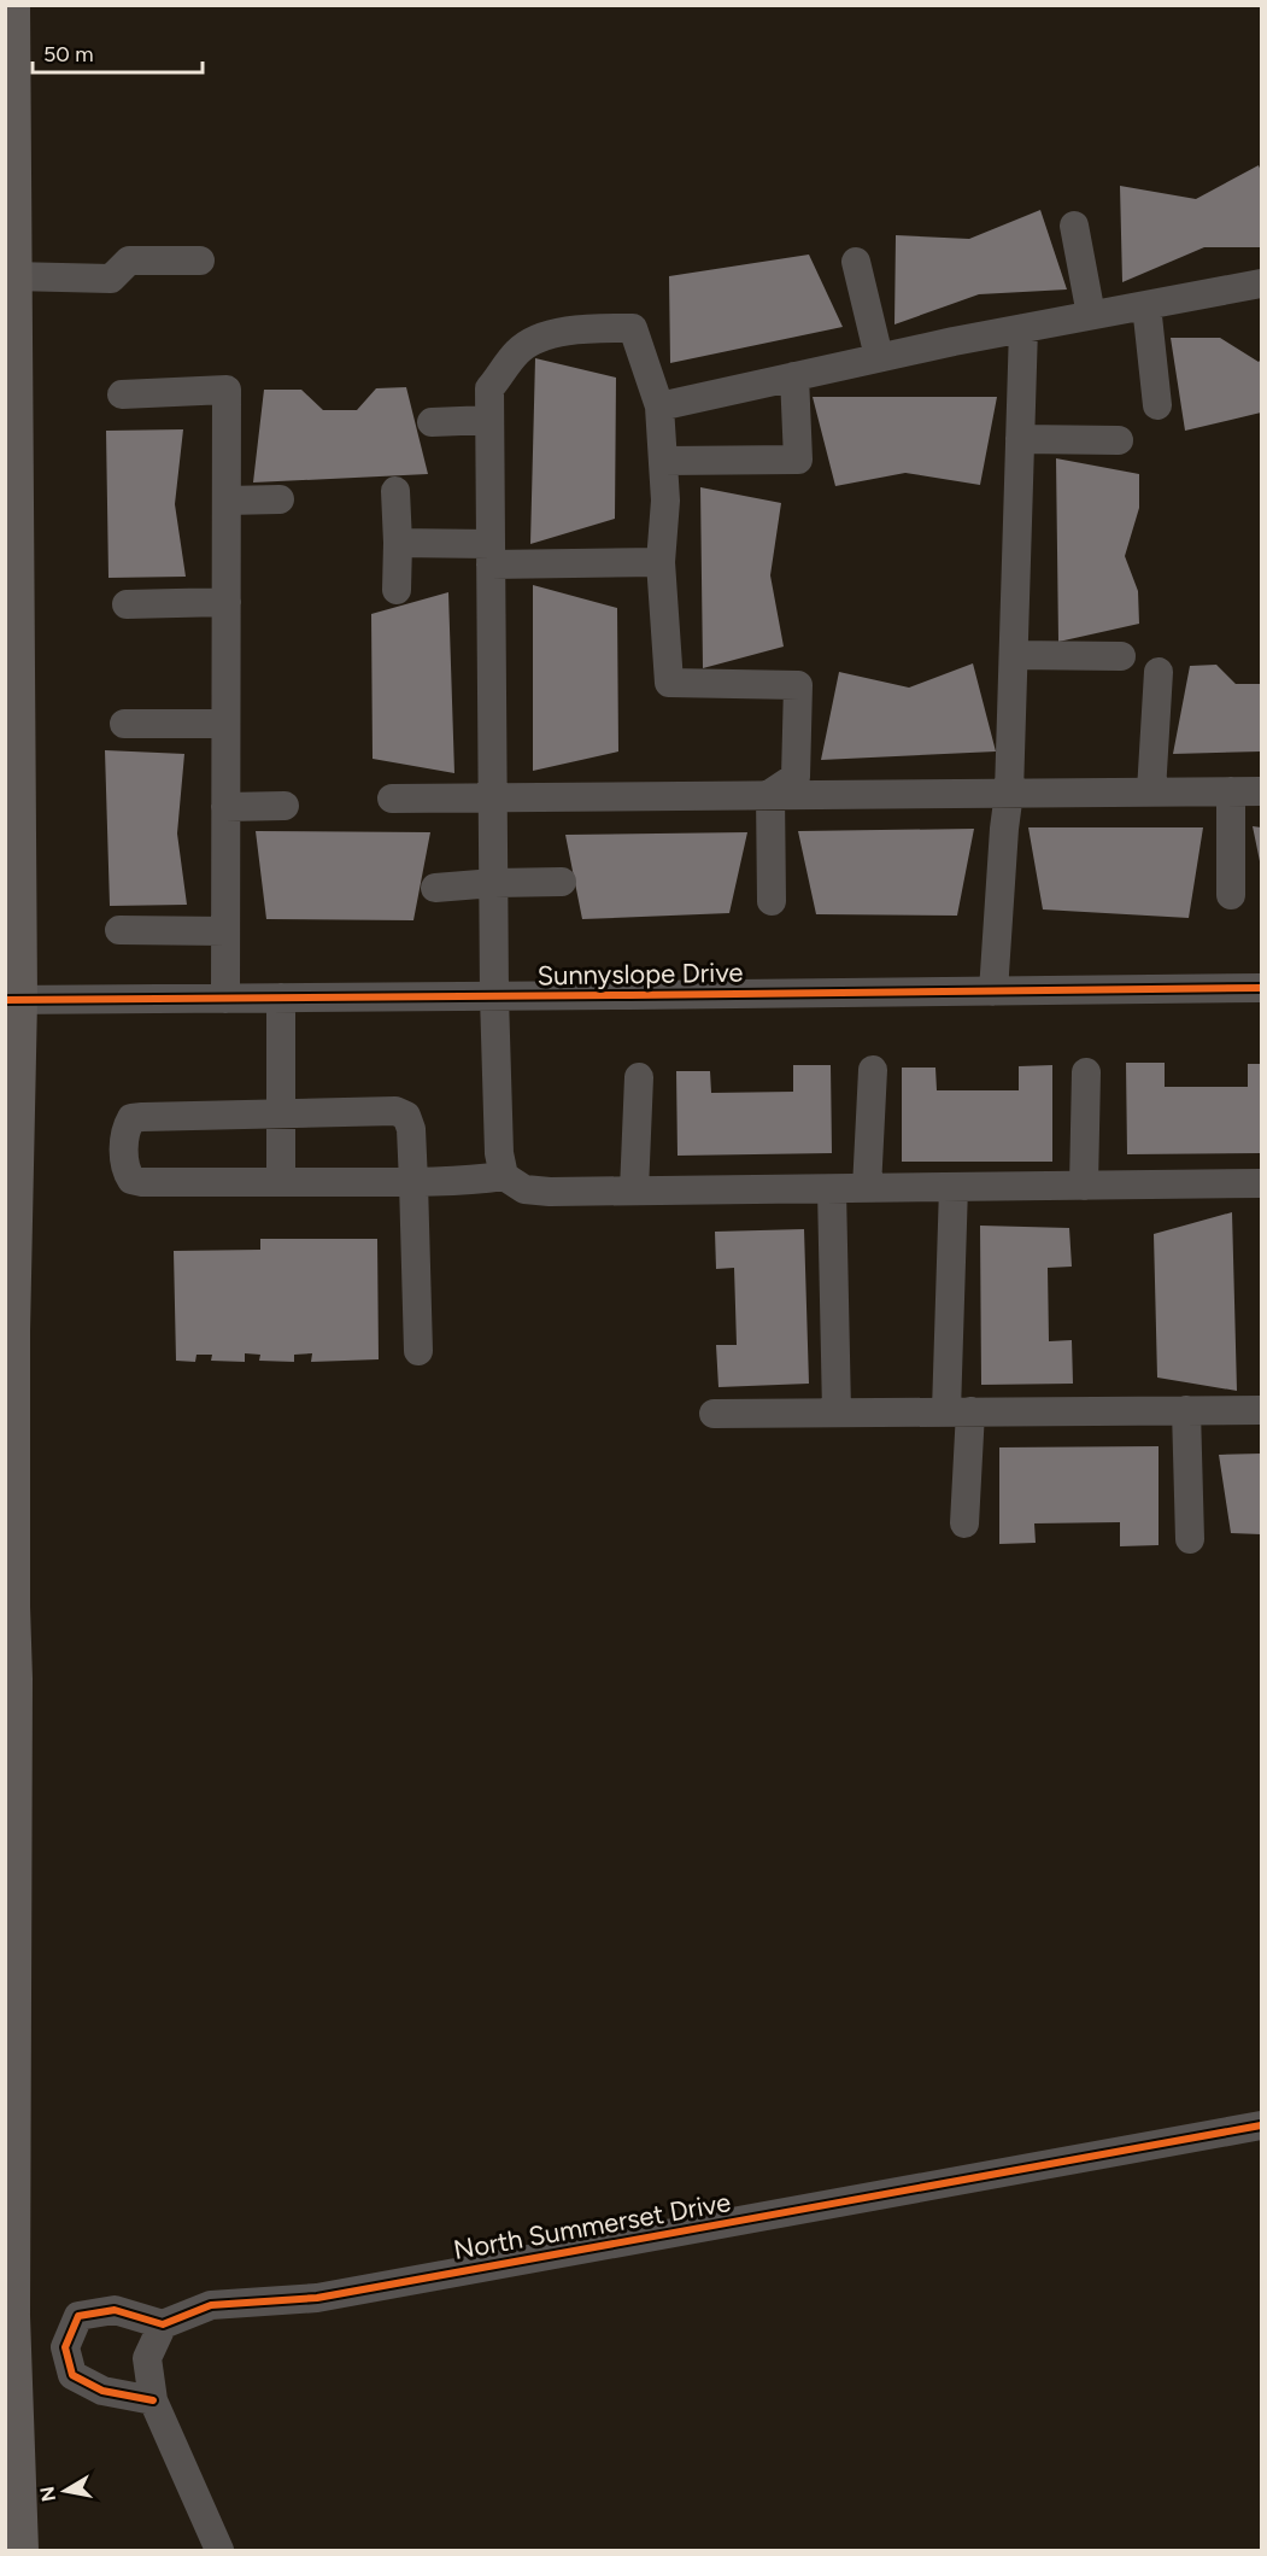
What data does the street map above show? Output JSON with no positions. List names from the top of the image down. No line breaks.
{"streets":{"street":["Sunnyslope Drive","North Summerset Drive"]},"scale_bar":"50 m","north":"left"}
